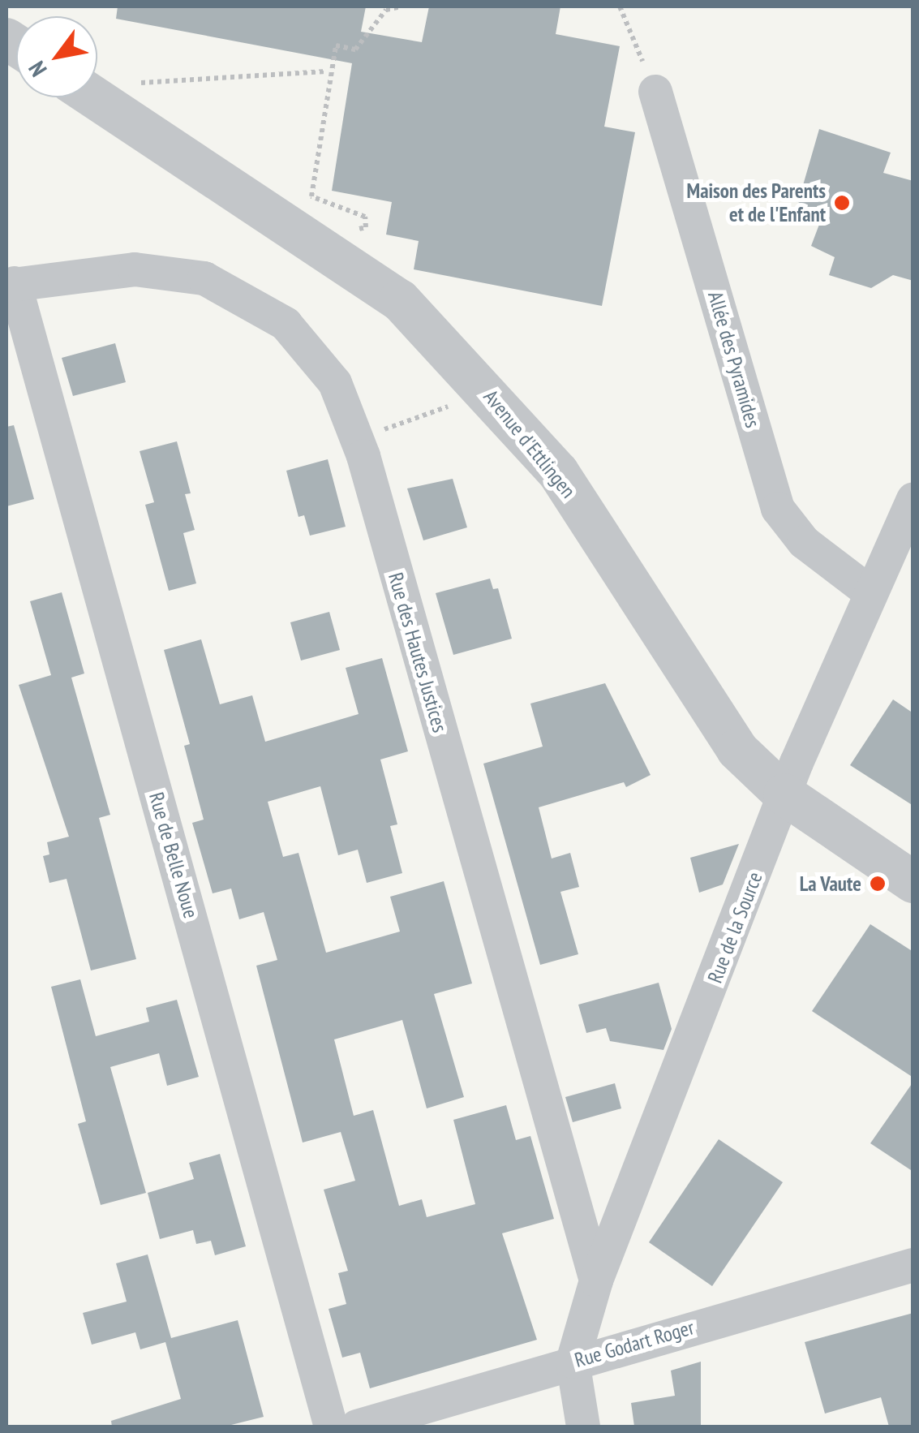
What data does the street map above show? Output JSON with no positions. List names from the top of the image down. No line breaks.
{"streets":{"street":["Allée des Pyramides","Avenue d'Ettlingen","Rue des Hautes Justices","Rue de Belle Noue","Rue de la Source","Rue Godart Roger"]},"crossings":[["Allée des Pyramides","Rue de la Source"],["Avenue d'Ettlingen","Rue de la Source"],["Rue des Hautes Justices","Rue de Belle Noue"],["Rue des Hautes Justices","Rue de la Source"],["Rue de la Source","Rue Godart Roger"]],"places":["Maison des Parents et de l'Enfant","La Vaute"],"north":"bottom left"}
